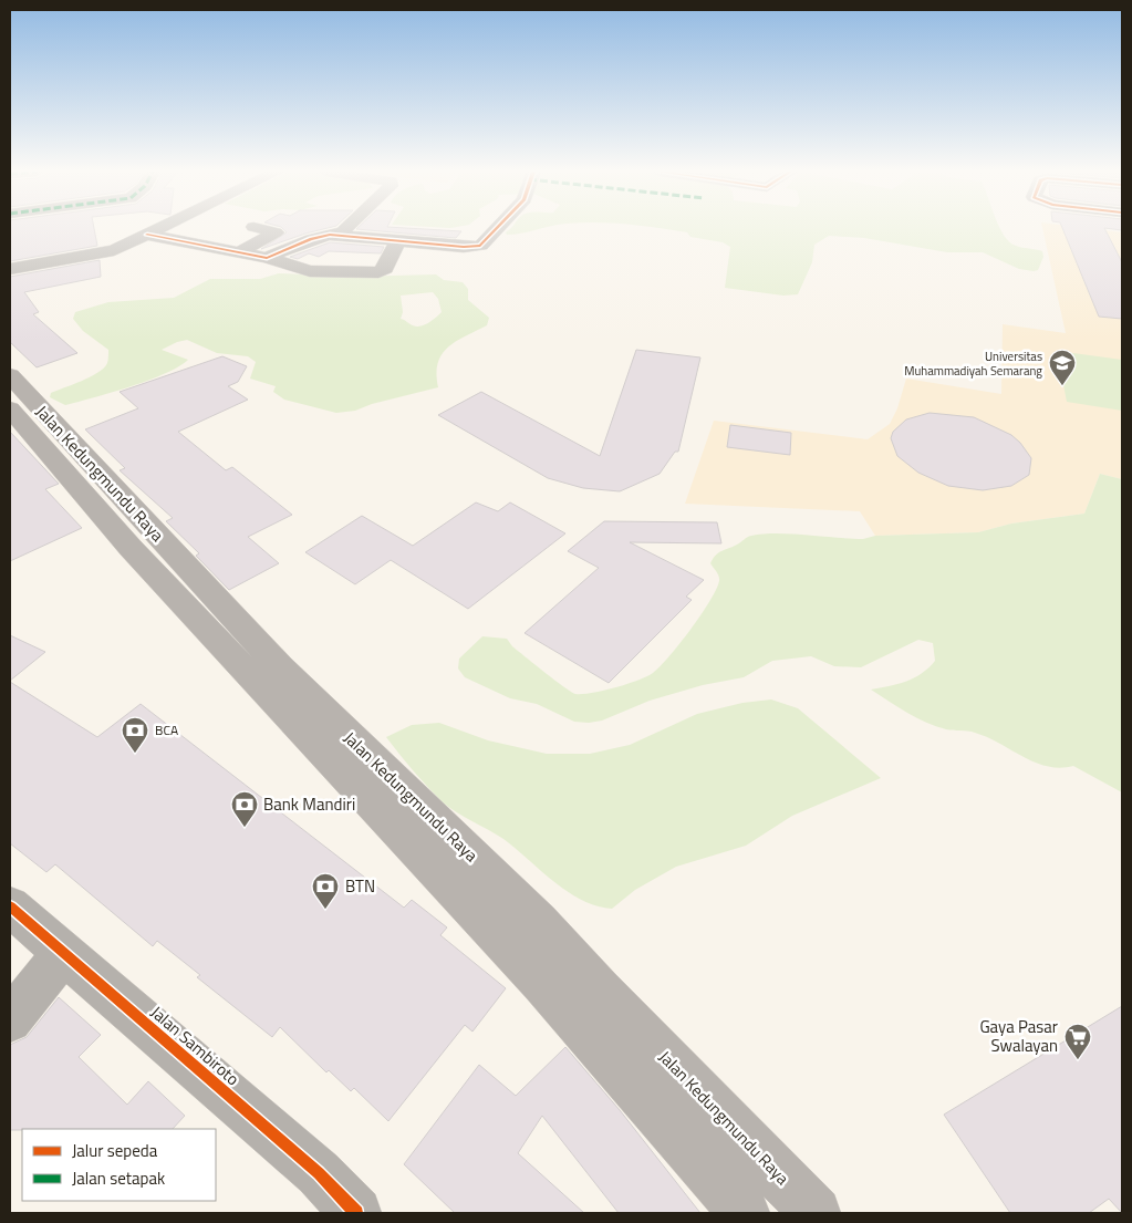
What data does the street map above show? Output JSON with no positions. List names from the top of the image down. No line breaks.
{"streets":{"main road":["Jalan Kedungmundu Raya"],"street":["Jalan Sambiroto"]},"places":{"school or university":["Universitas Muhammadiyah Semarang"],"bank":["BCA","Bank Mandiri","BTN"],"supermarket":["Gaya Pasar Swalayan"]},"legend":["Jalur sepeda","Jalan setapak"]}
